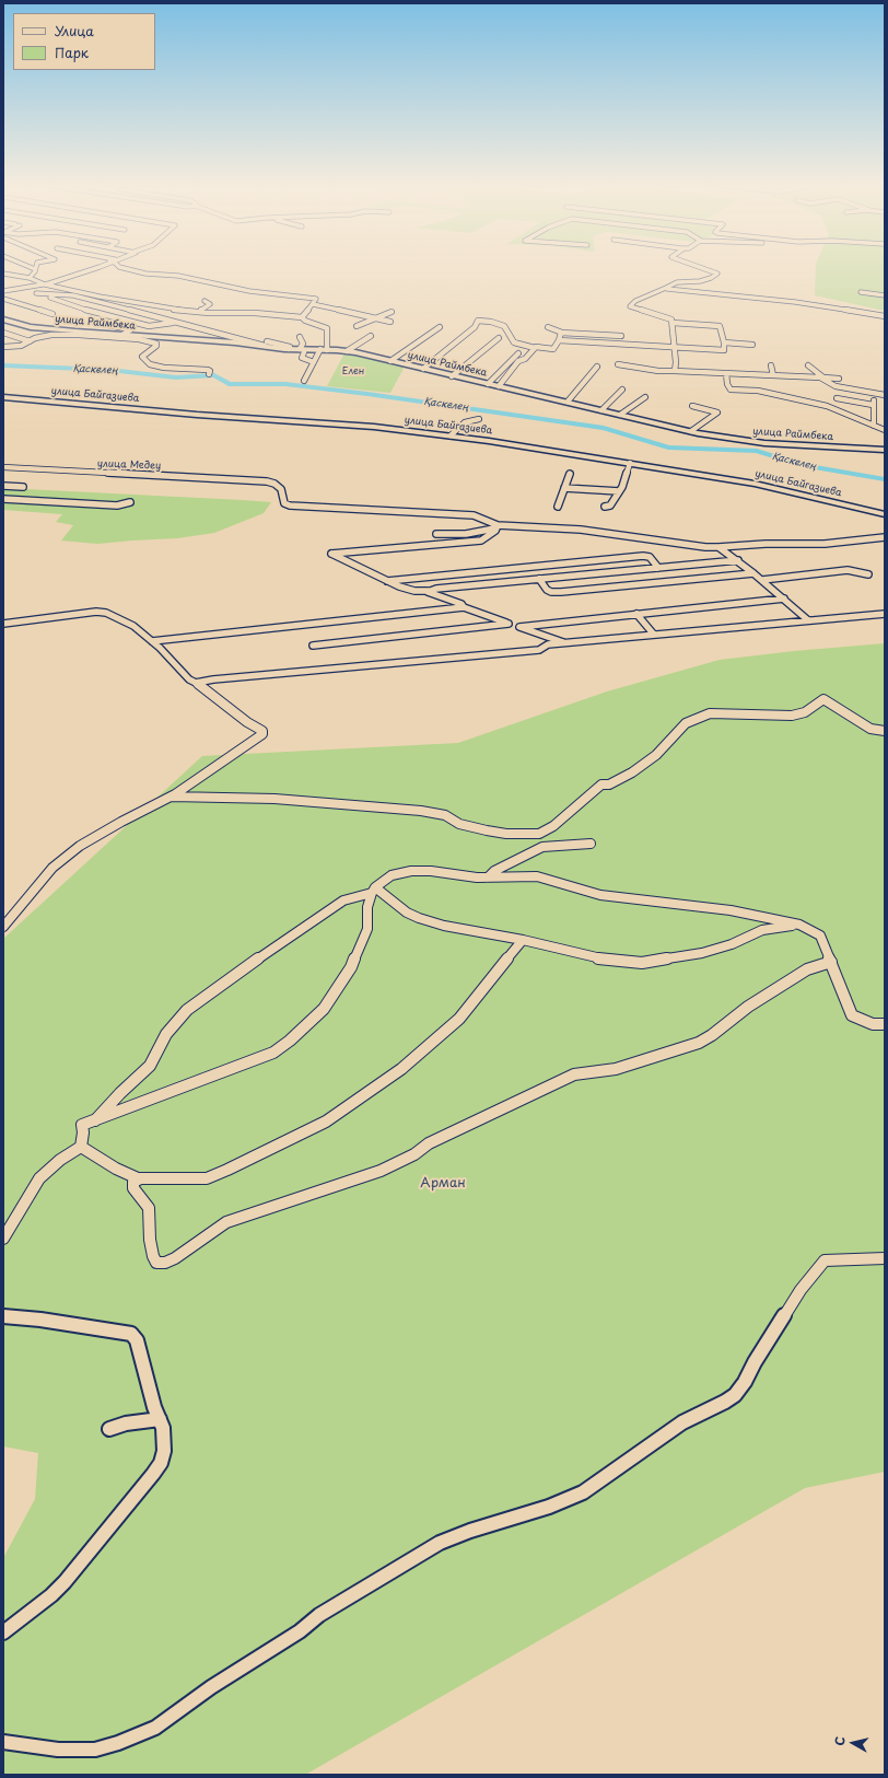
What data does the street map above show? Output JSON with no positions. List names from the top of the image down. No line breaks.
{"streets":{"street":["улица Раймбека","улица Байгазиева","улица Медеу"]},"water":["Қаскелең"],"parks":["Елен","Арман"],"legend":["Улица","Парк"],"north":"left"}
